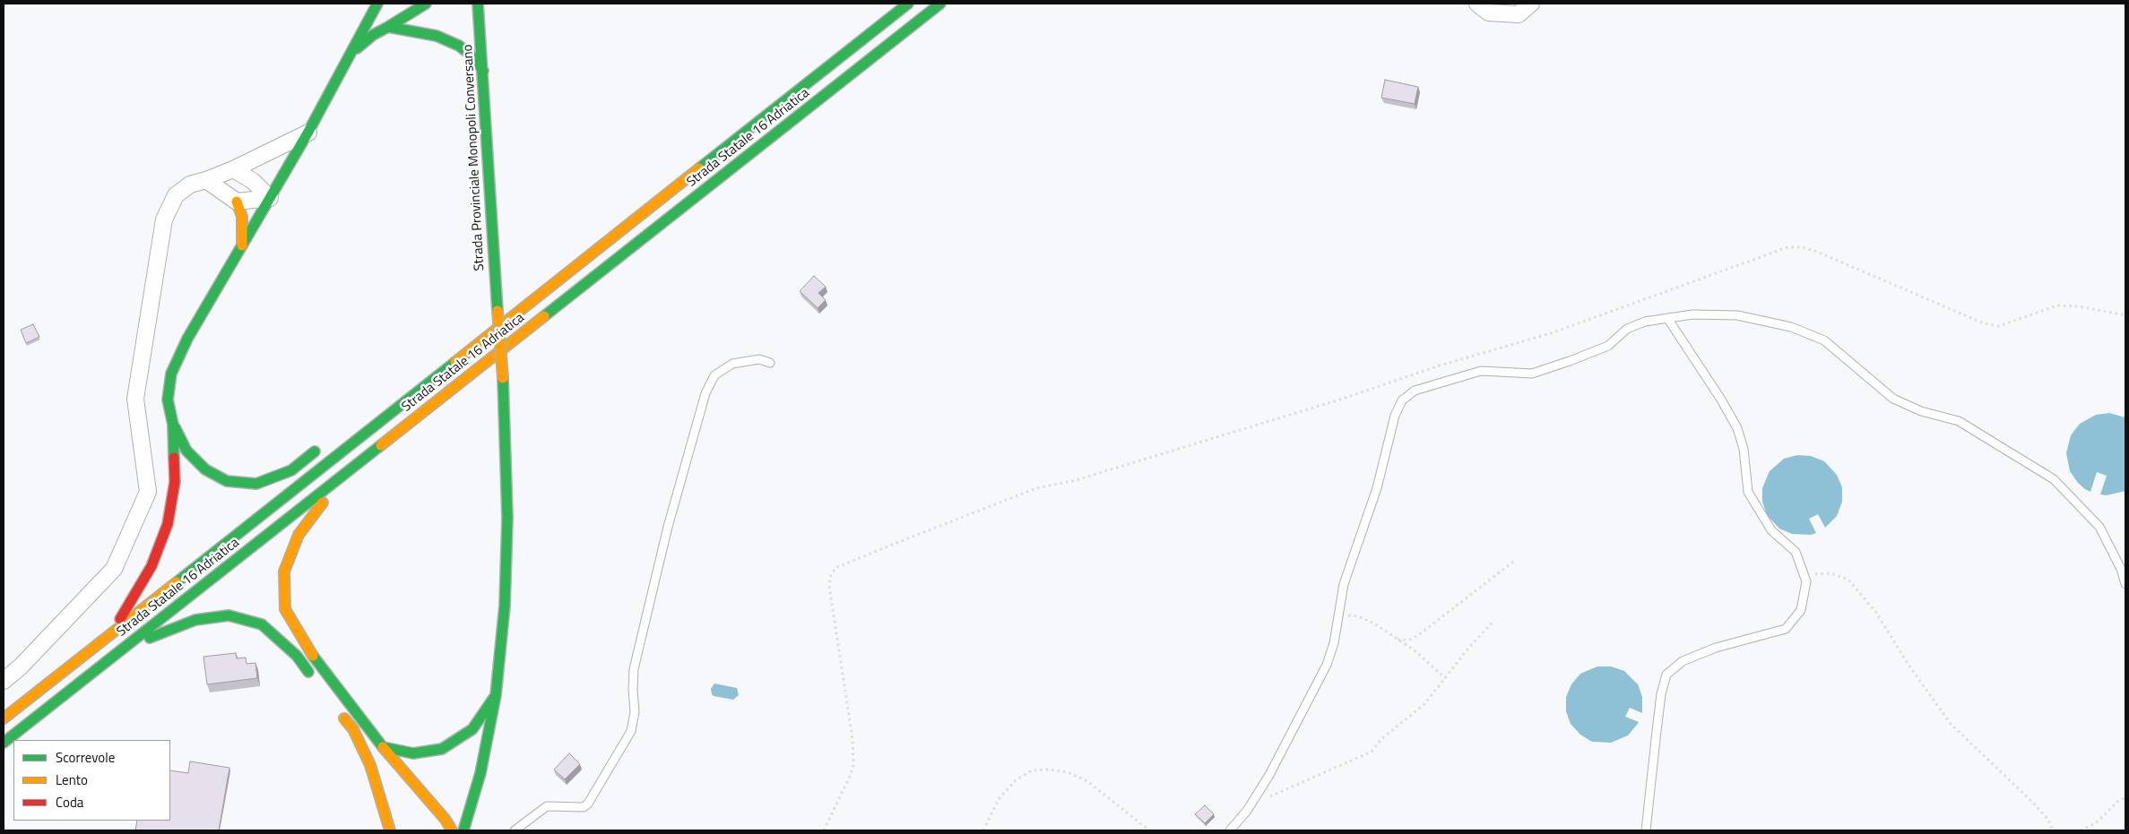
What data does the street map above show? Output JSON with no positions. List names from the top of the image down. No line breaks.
{"streets":{"main road":["Strada Statale 16 Adriatica","Strada Provinciale Monopoli Conversano"]},"legend":["Scorrevole","Lento","Coda"]}
